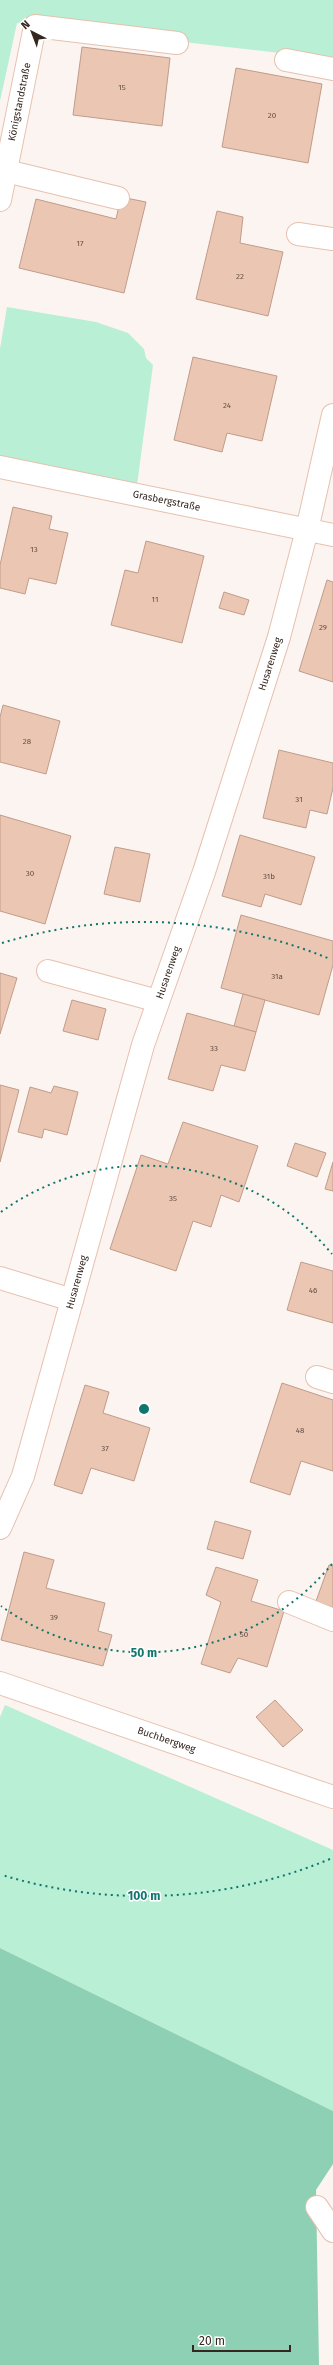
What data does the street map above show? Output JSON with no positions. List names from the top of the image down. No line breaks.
{"streets":{"street":["Königstandstraße","Grasbergstraße","Husarenweg","Buchbergweg"]},"crossings":[["Grasbergstraße","Husarenweg"]],"house_numbers":["15","20","17","22","24","13","11","29","28","31","30","31b","31a","33","35","46","48","37","39","50"],"scale_bar":"20 m","north":"top left","rings":["50 m","100 m"]}
